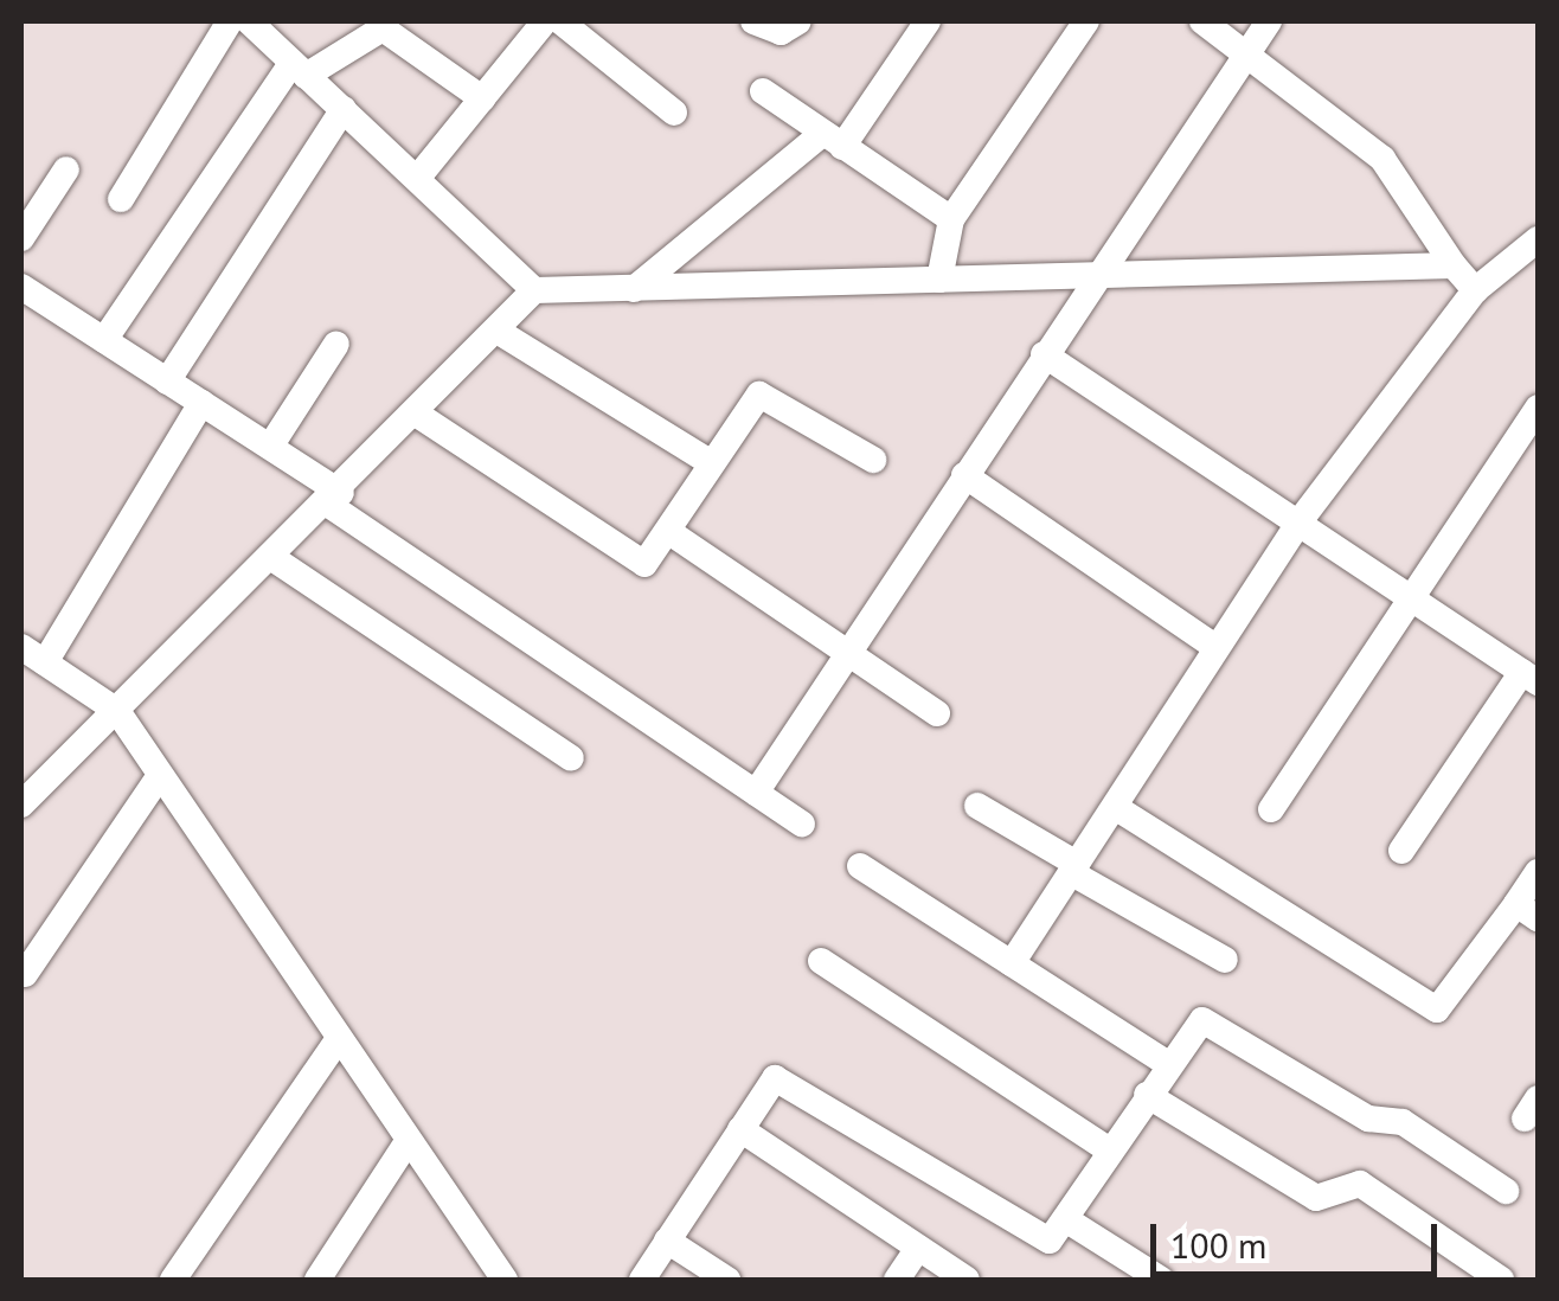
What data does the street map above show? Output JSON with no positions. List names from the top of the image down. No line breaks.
{"scale_bar":"100 m"}
